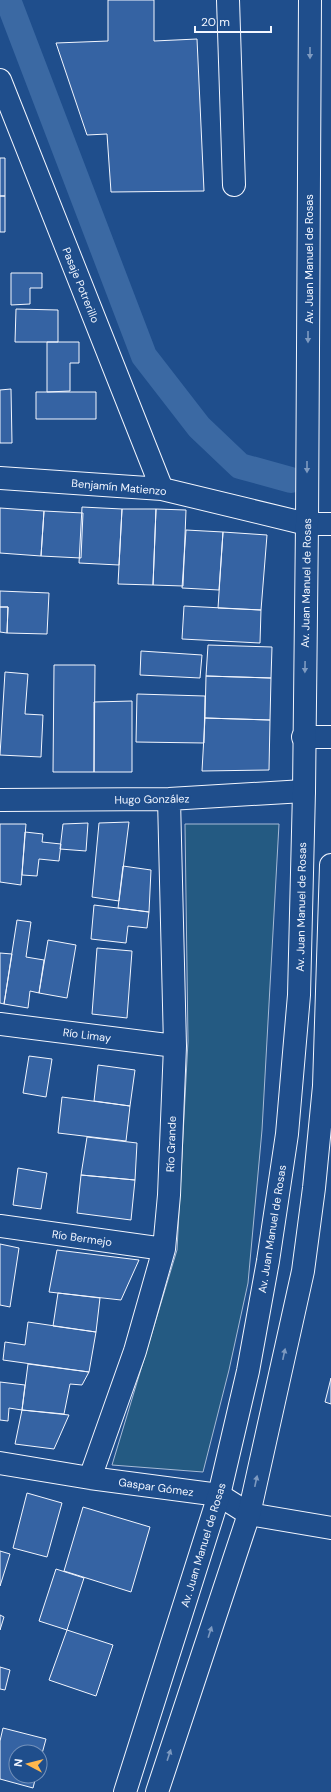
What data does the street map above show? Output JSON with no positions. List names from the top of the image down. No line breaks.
{"streets":{"main road":["Av. Juan Manuel de Rosas","Pasaje Potrerillo","Benjamín Matienzo","Hugo González","Río Limay","Río Grande","Río Bermejo","Gaspar Gómez"]},"crossings":[["Av. Juan Manuel de Rosas","Benjamín Matienzo"],["Av. Juan Manuel de Rosas","Hugo González"],["Av. Juan Manuel de Rosas","Gaspar Gómez"],["Pasaje Potrerillo","Benjamín Matienzo"],["Hugo González","Río Grande"],["Río Limay","Río Grande"],["Río Grande","Río Bermejo"],["Río Grande","Gaspar Gómez"]],"one_way":["Av. Juan Manuel de Rosas"],"scale_bar":"20 m","north":"left"}
